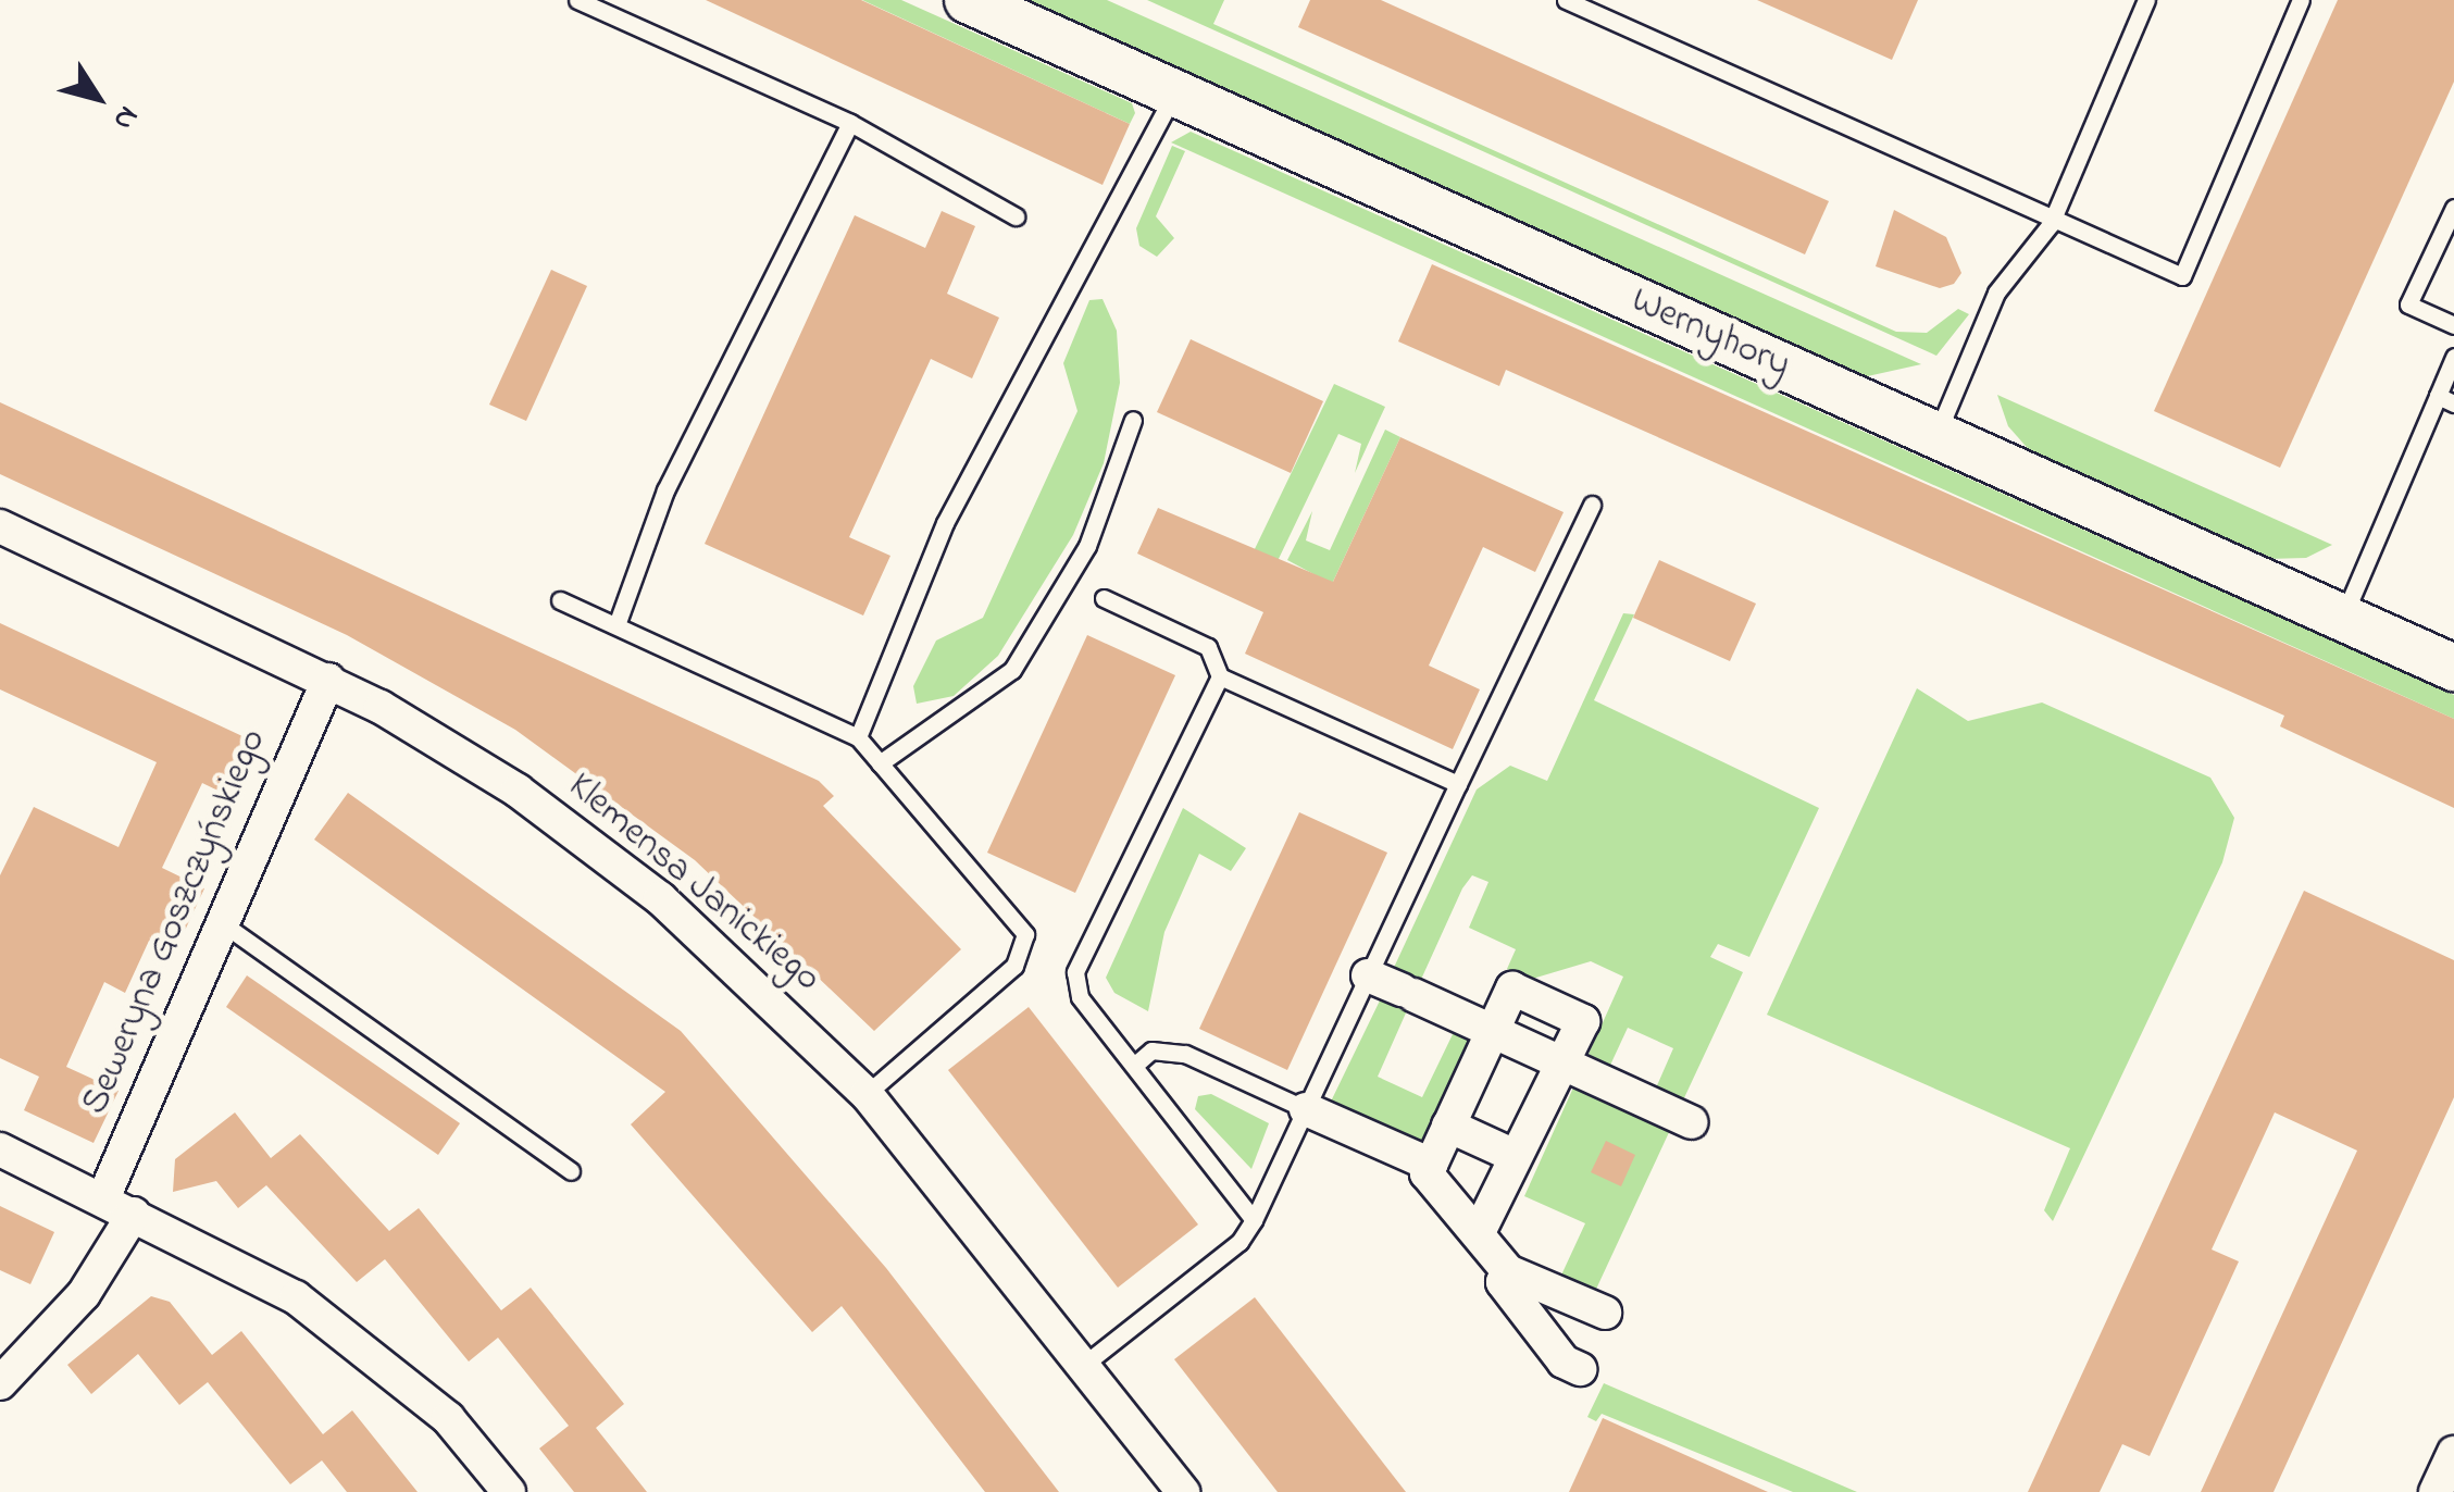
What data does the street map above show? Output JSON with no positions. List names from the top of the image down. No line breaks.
{"streets":{"street":["Wernyhory","Klemensa Janickiego","Seweryna Goszczyńskiego"]},"crossings":[["Klemensa Janickiego","Seweryna Goszczyńskiego"]],"north":"bottom right"}
